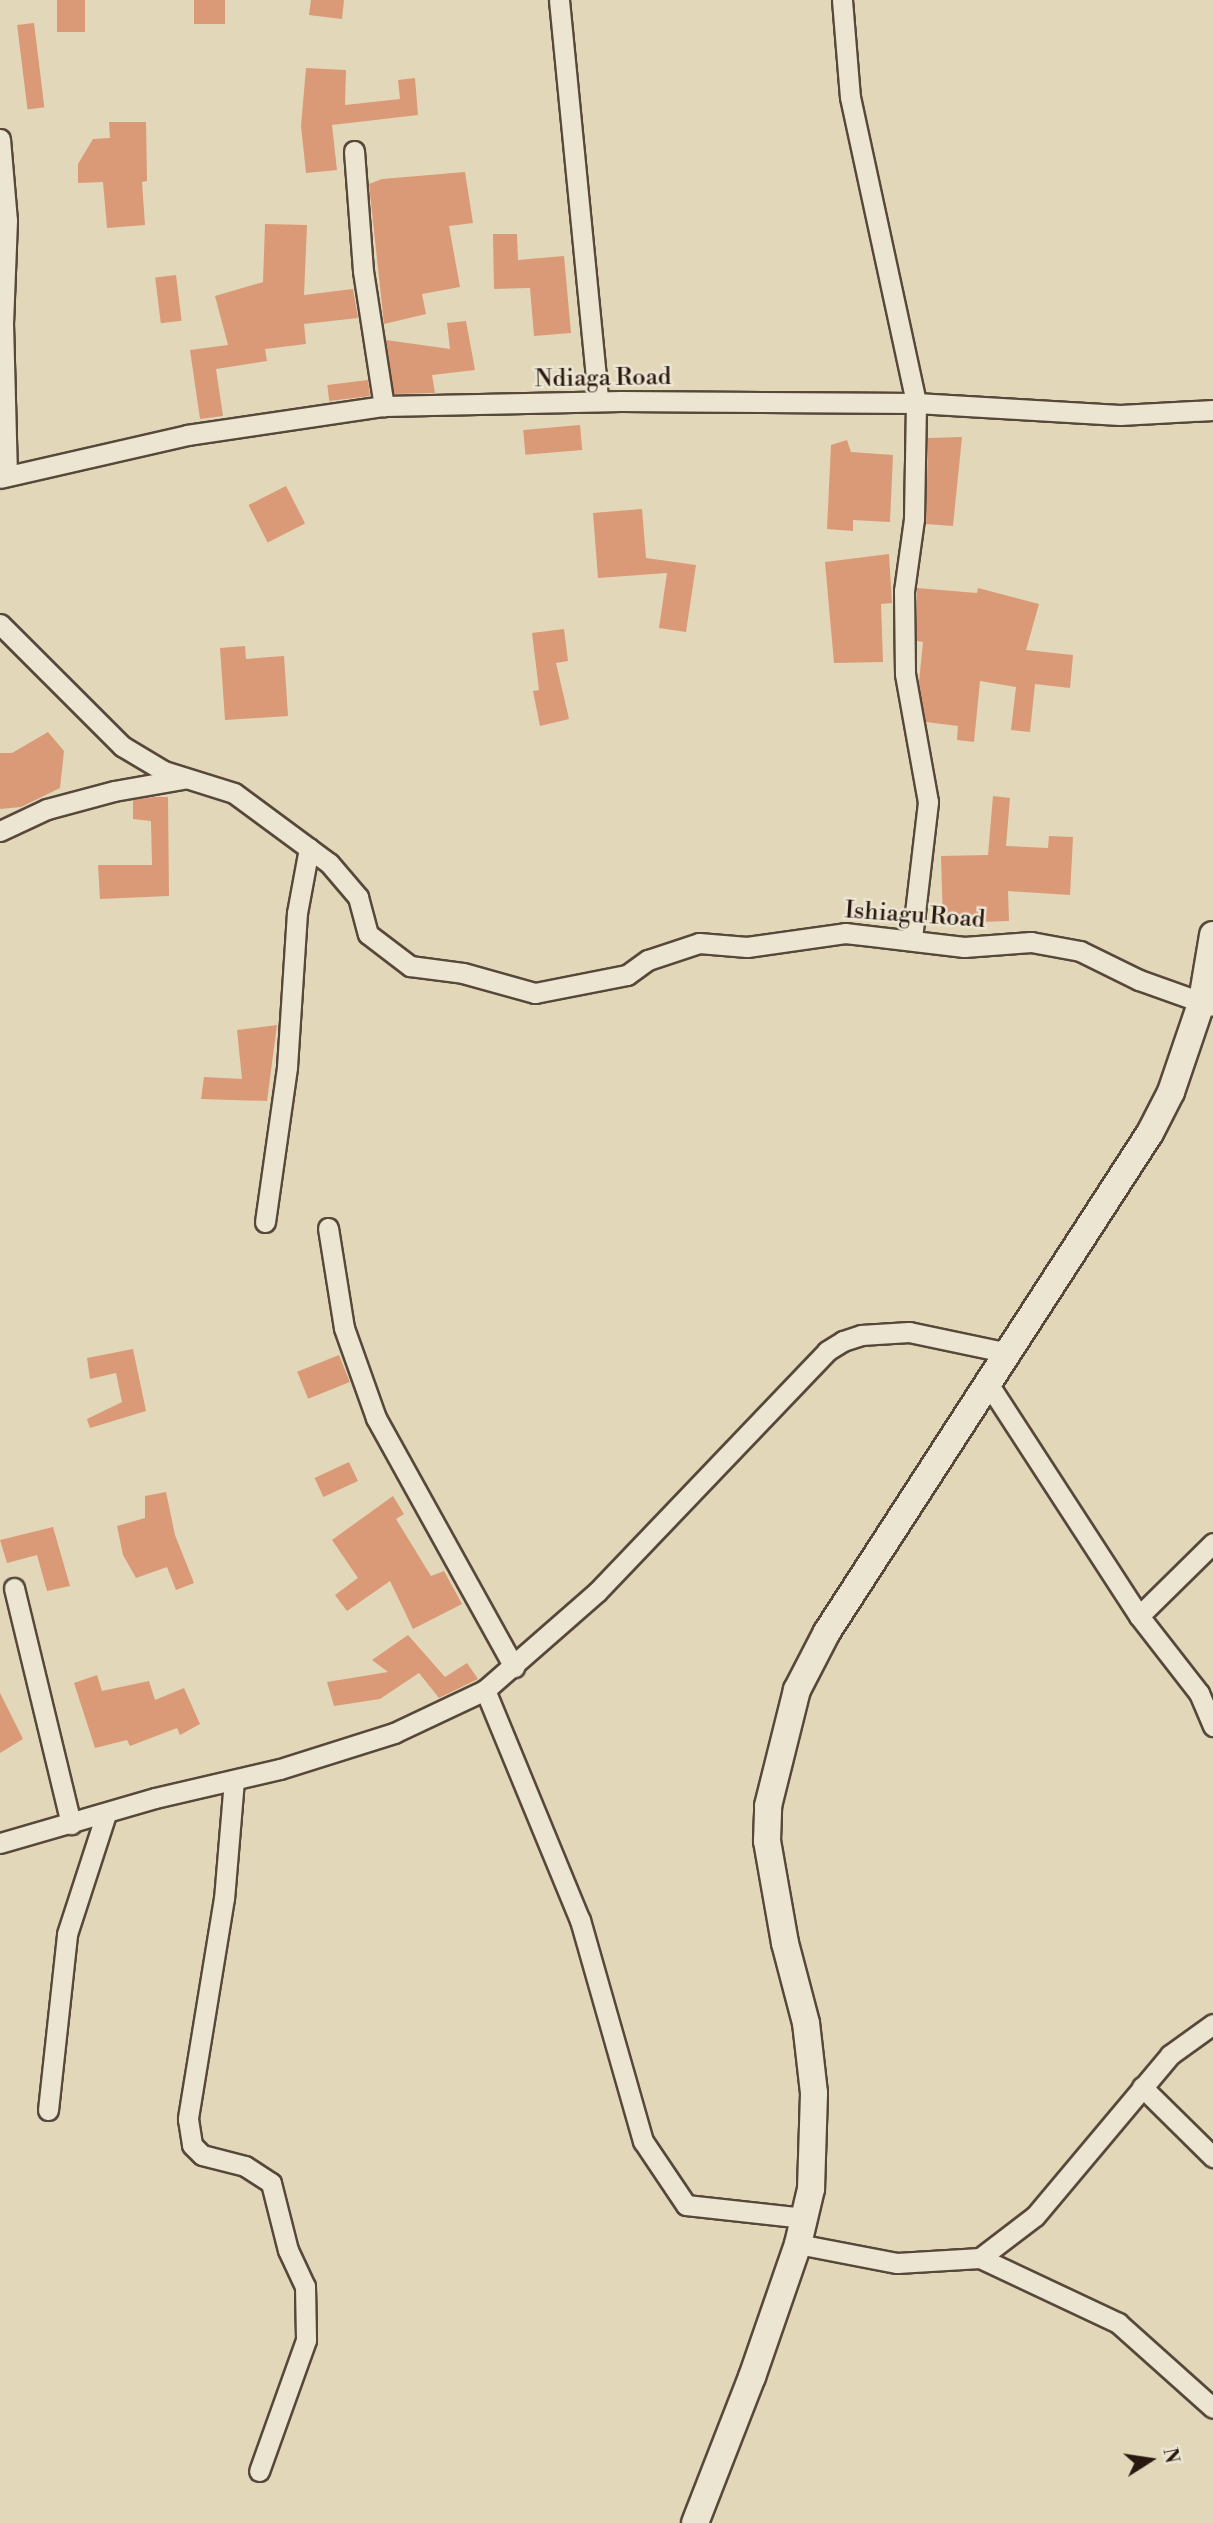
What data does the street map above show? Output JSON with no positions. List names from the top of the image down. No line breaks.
{"streets":{"street":["Ndiaga Road","Ishiagu Road"]},"north":"right"}
